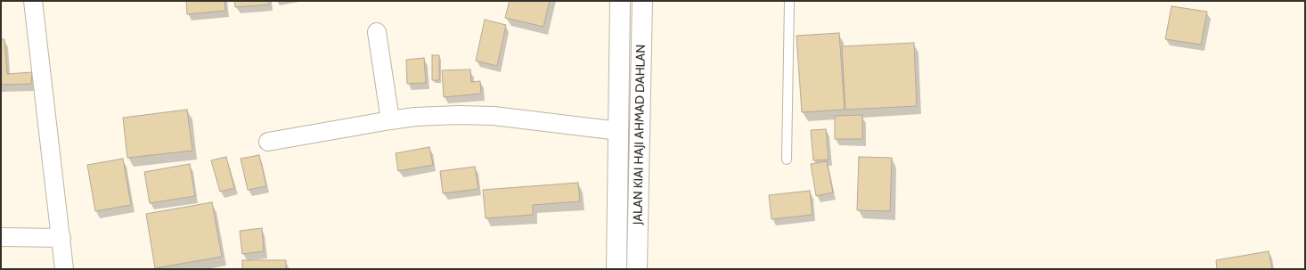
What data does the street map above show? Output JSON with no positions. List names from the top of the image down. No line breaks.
{"streets":{"main road":["JALAN KIAI HAJI AHMAD DAHLAN"]}}
